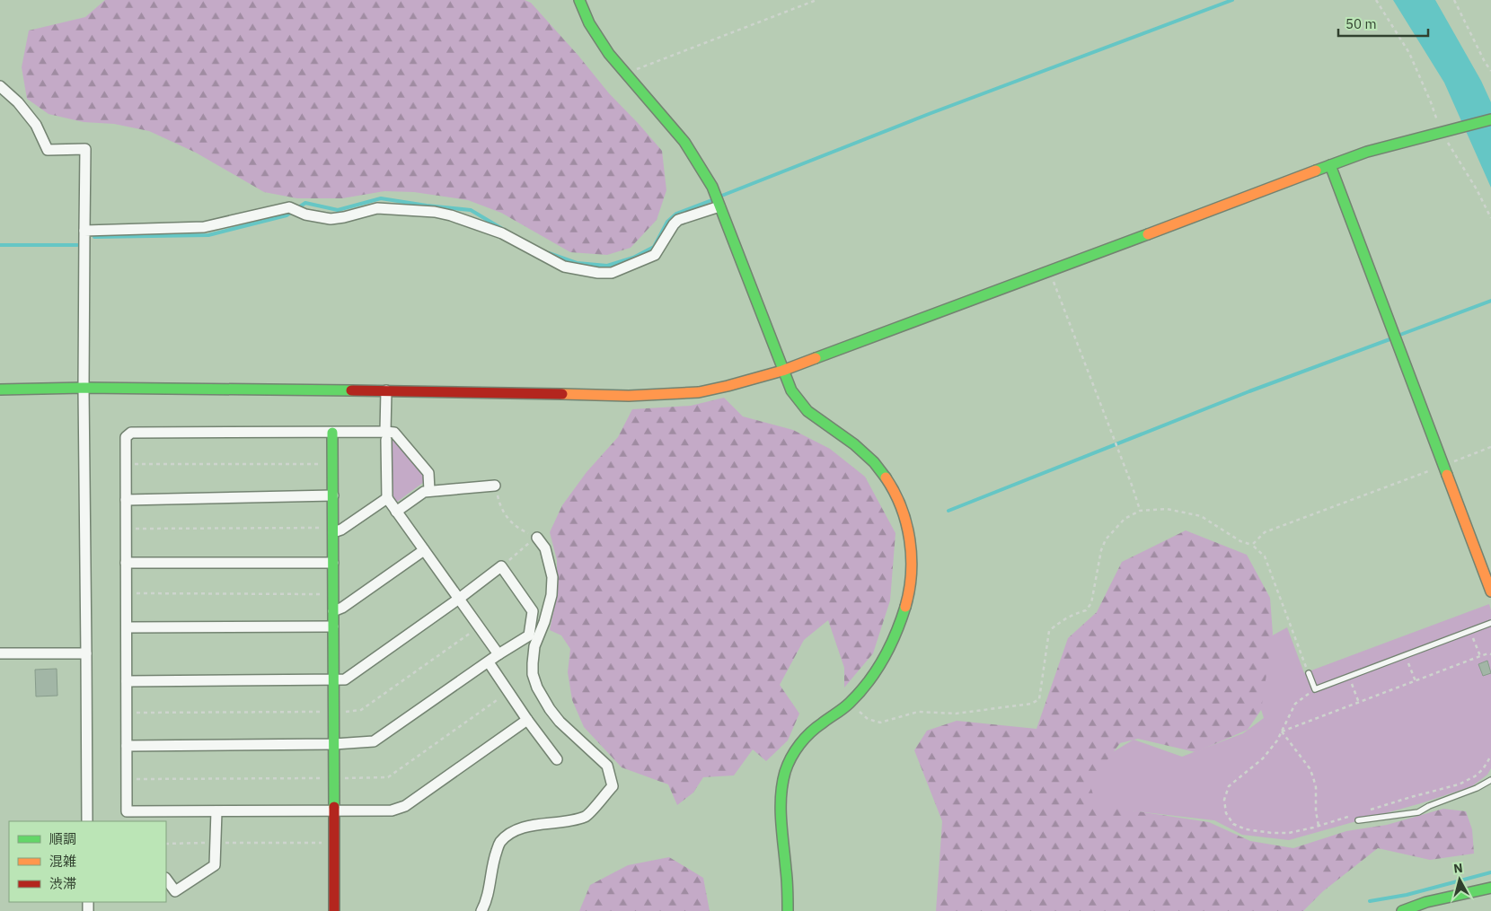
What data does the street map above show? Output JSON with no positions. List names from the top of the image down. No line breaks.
{"legend":["順調","混雑","渋滞"],"scale_bar":"50 m","north":"top"}
